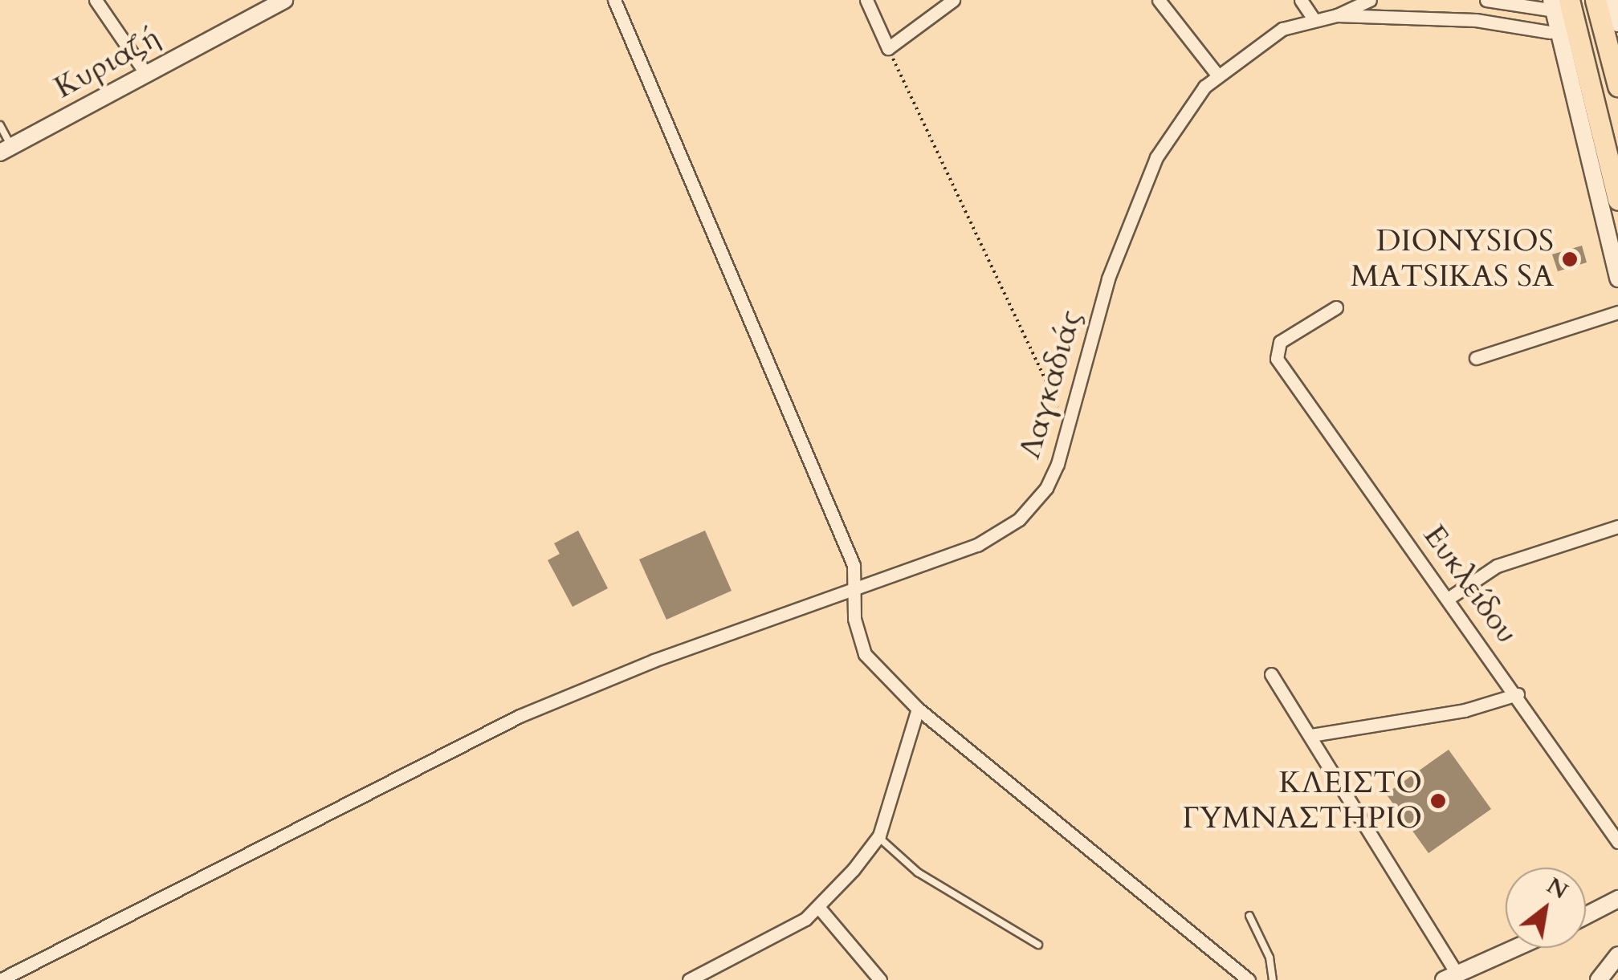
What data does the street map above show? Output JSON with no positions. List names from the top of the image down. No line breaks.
{"streets":{"street":["Κυριαζή","Λαγκαδιάς","Ευκλείδου"]},"places":["DIONYSIOS MATSIKAS SA","ΚΛΕΙΣΤΟ ΓΥΜΝΑΣΤΗΡΙΟ"],"north":"top right"}
